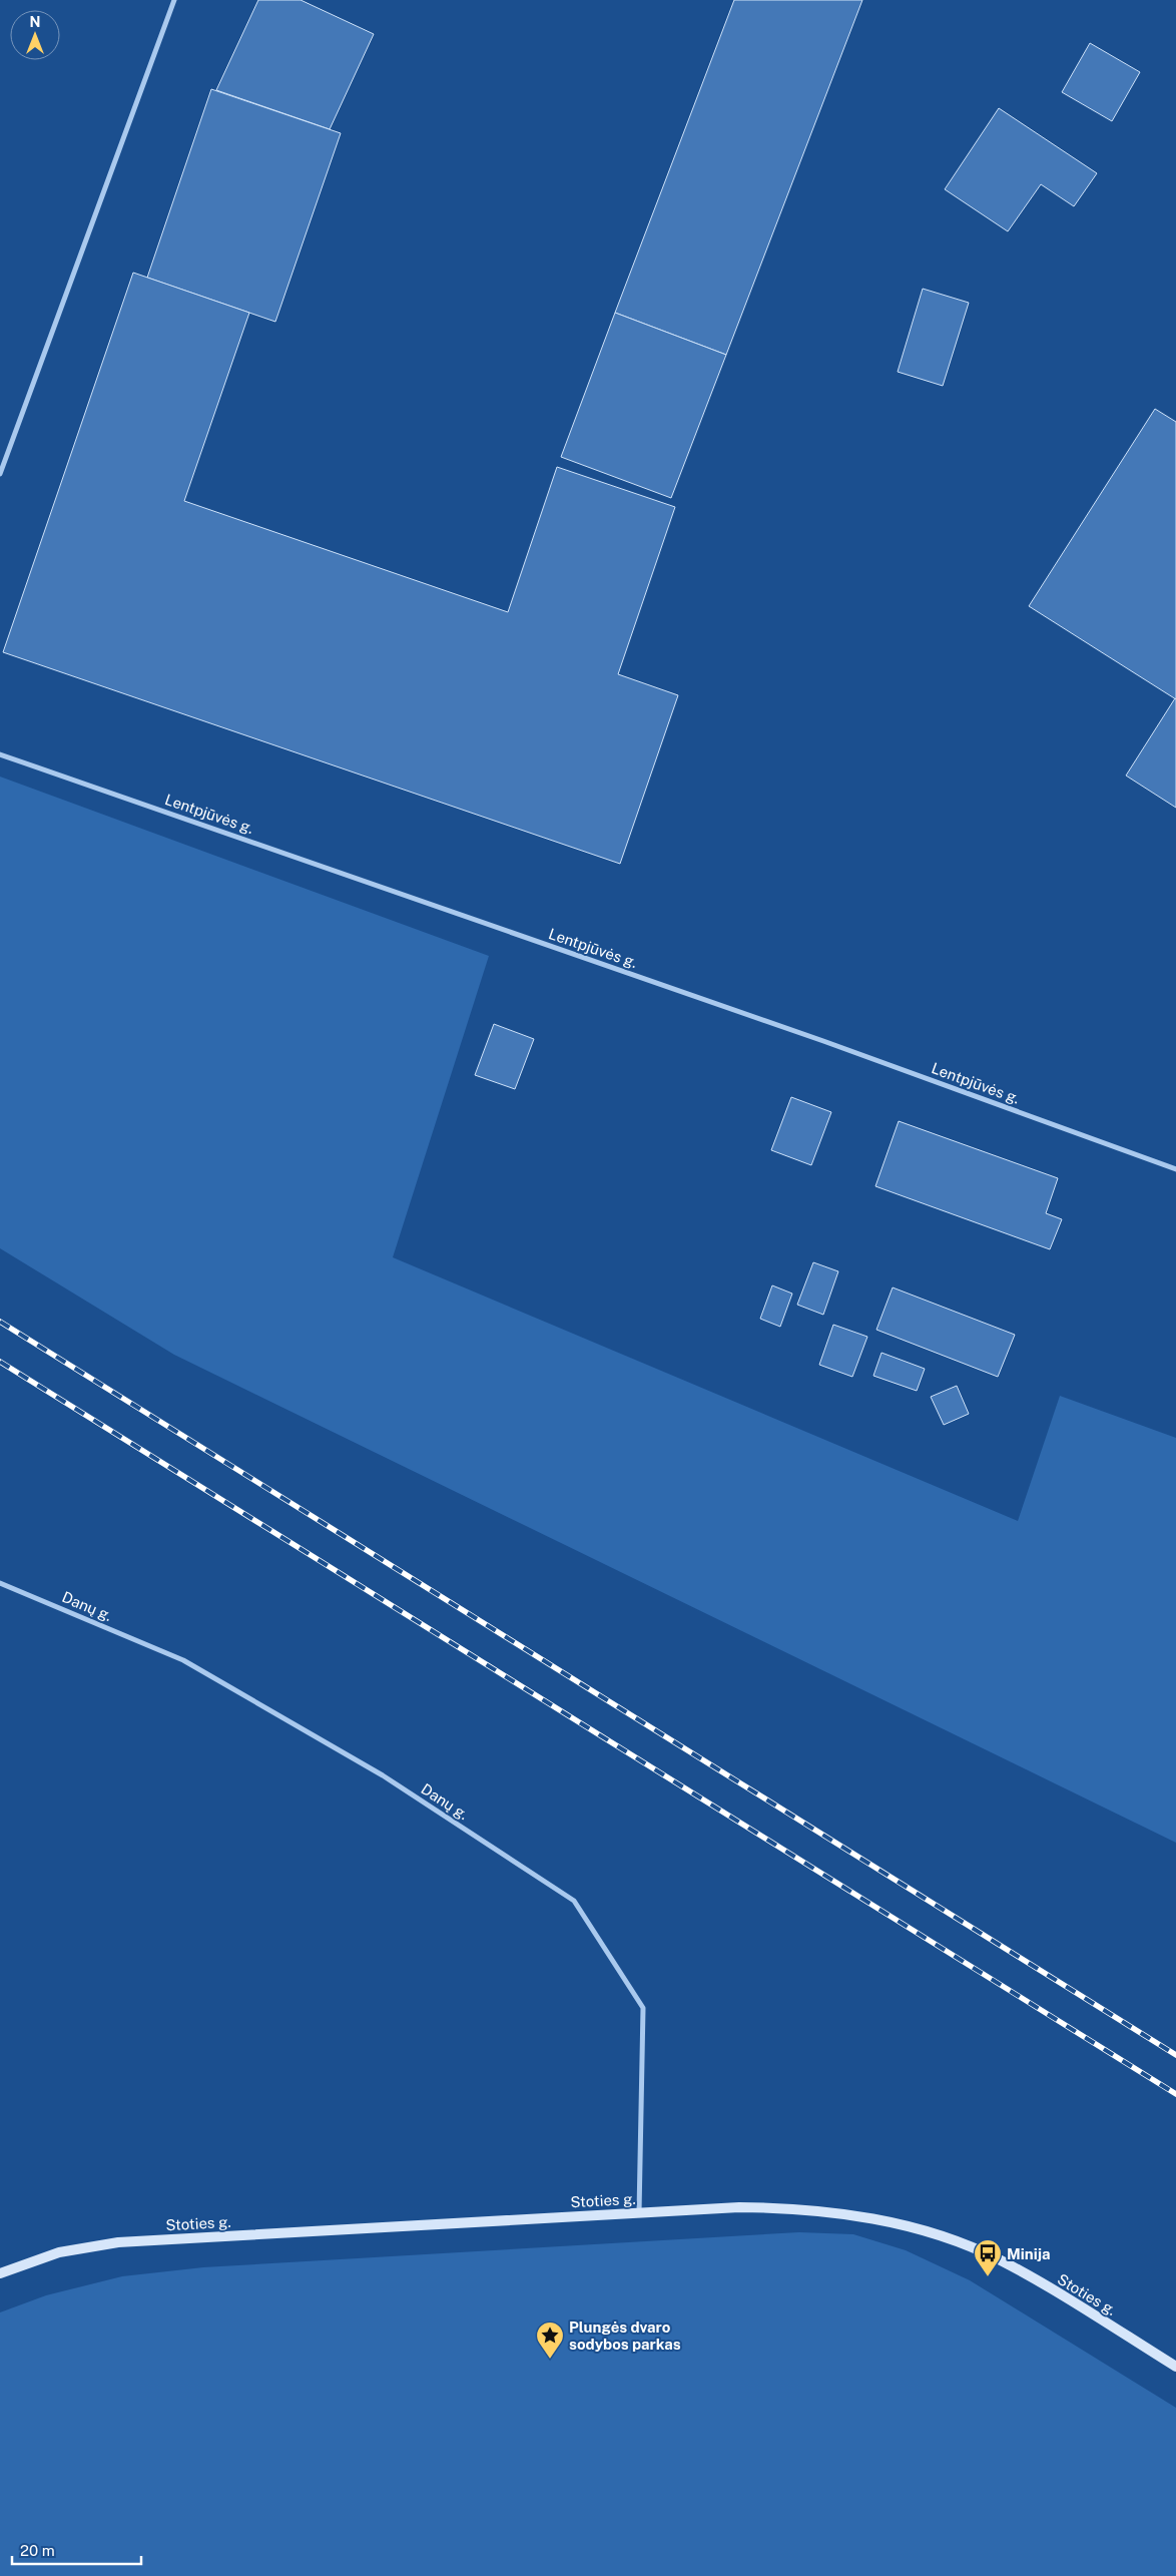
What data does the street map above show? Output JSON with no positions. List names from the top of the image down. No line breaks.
{"streets":{"main road":["Stoties g."],"street":["Lentpjūvės g.","Danų g."]},"crossings":[["Danų g.","Stoties g."]],"places":{"bus stop":["Minija"],"place":["Plungės dvaro sodybos parkas"]},"scale_bar":"20 m","north":"top"}
